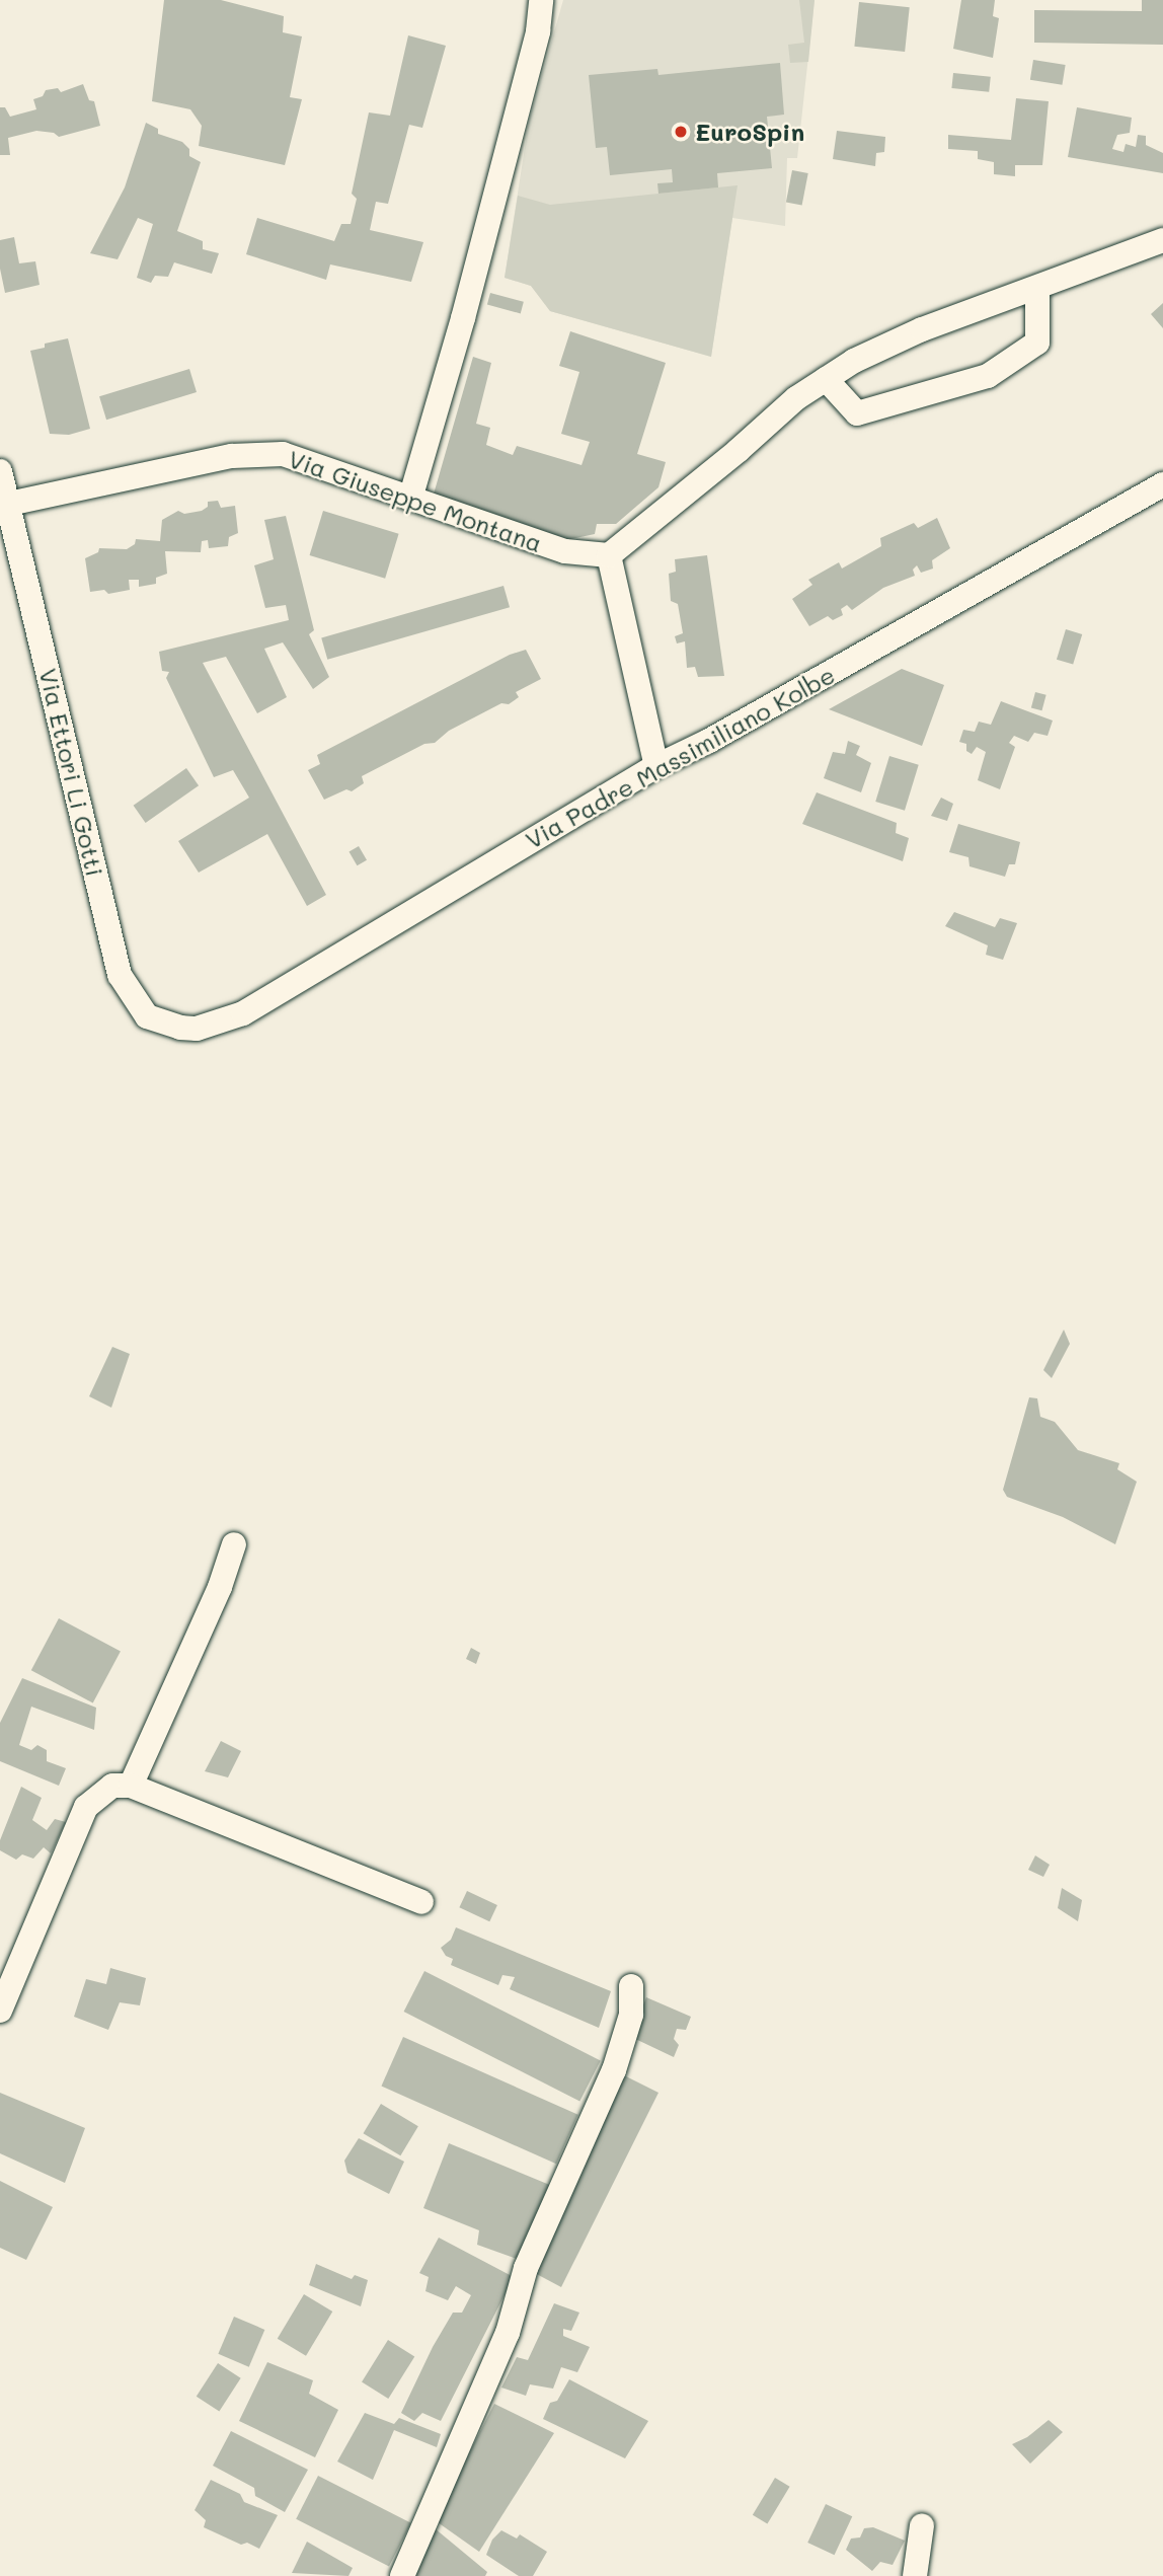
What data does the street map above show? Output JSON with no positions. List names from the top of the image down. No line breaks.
{"streets":{"street":["Via Giuseppe Montana","Via Padre Massimiliano Kolbe","Via Ettori Li Gotti"]},"crossings":[["Via Giuseppe Montana","Via Ettori Li Gotti"],["Via Padre Massimiliano Kolbe","Via Ettori Li Gotti"]],"places":["EuroSpin"]}
